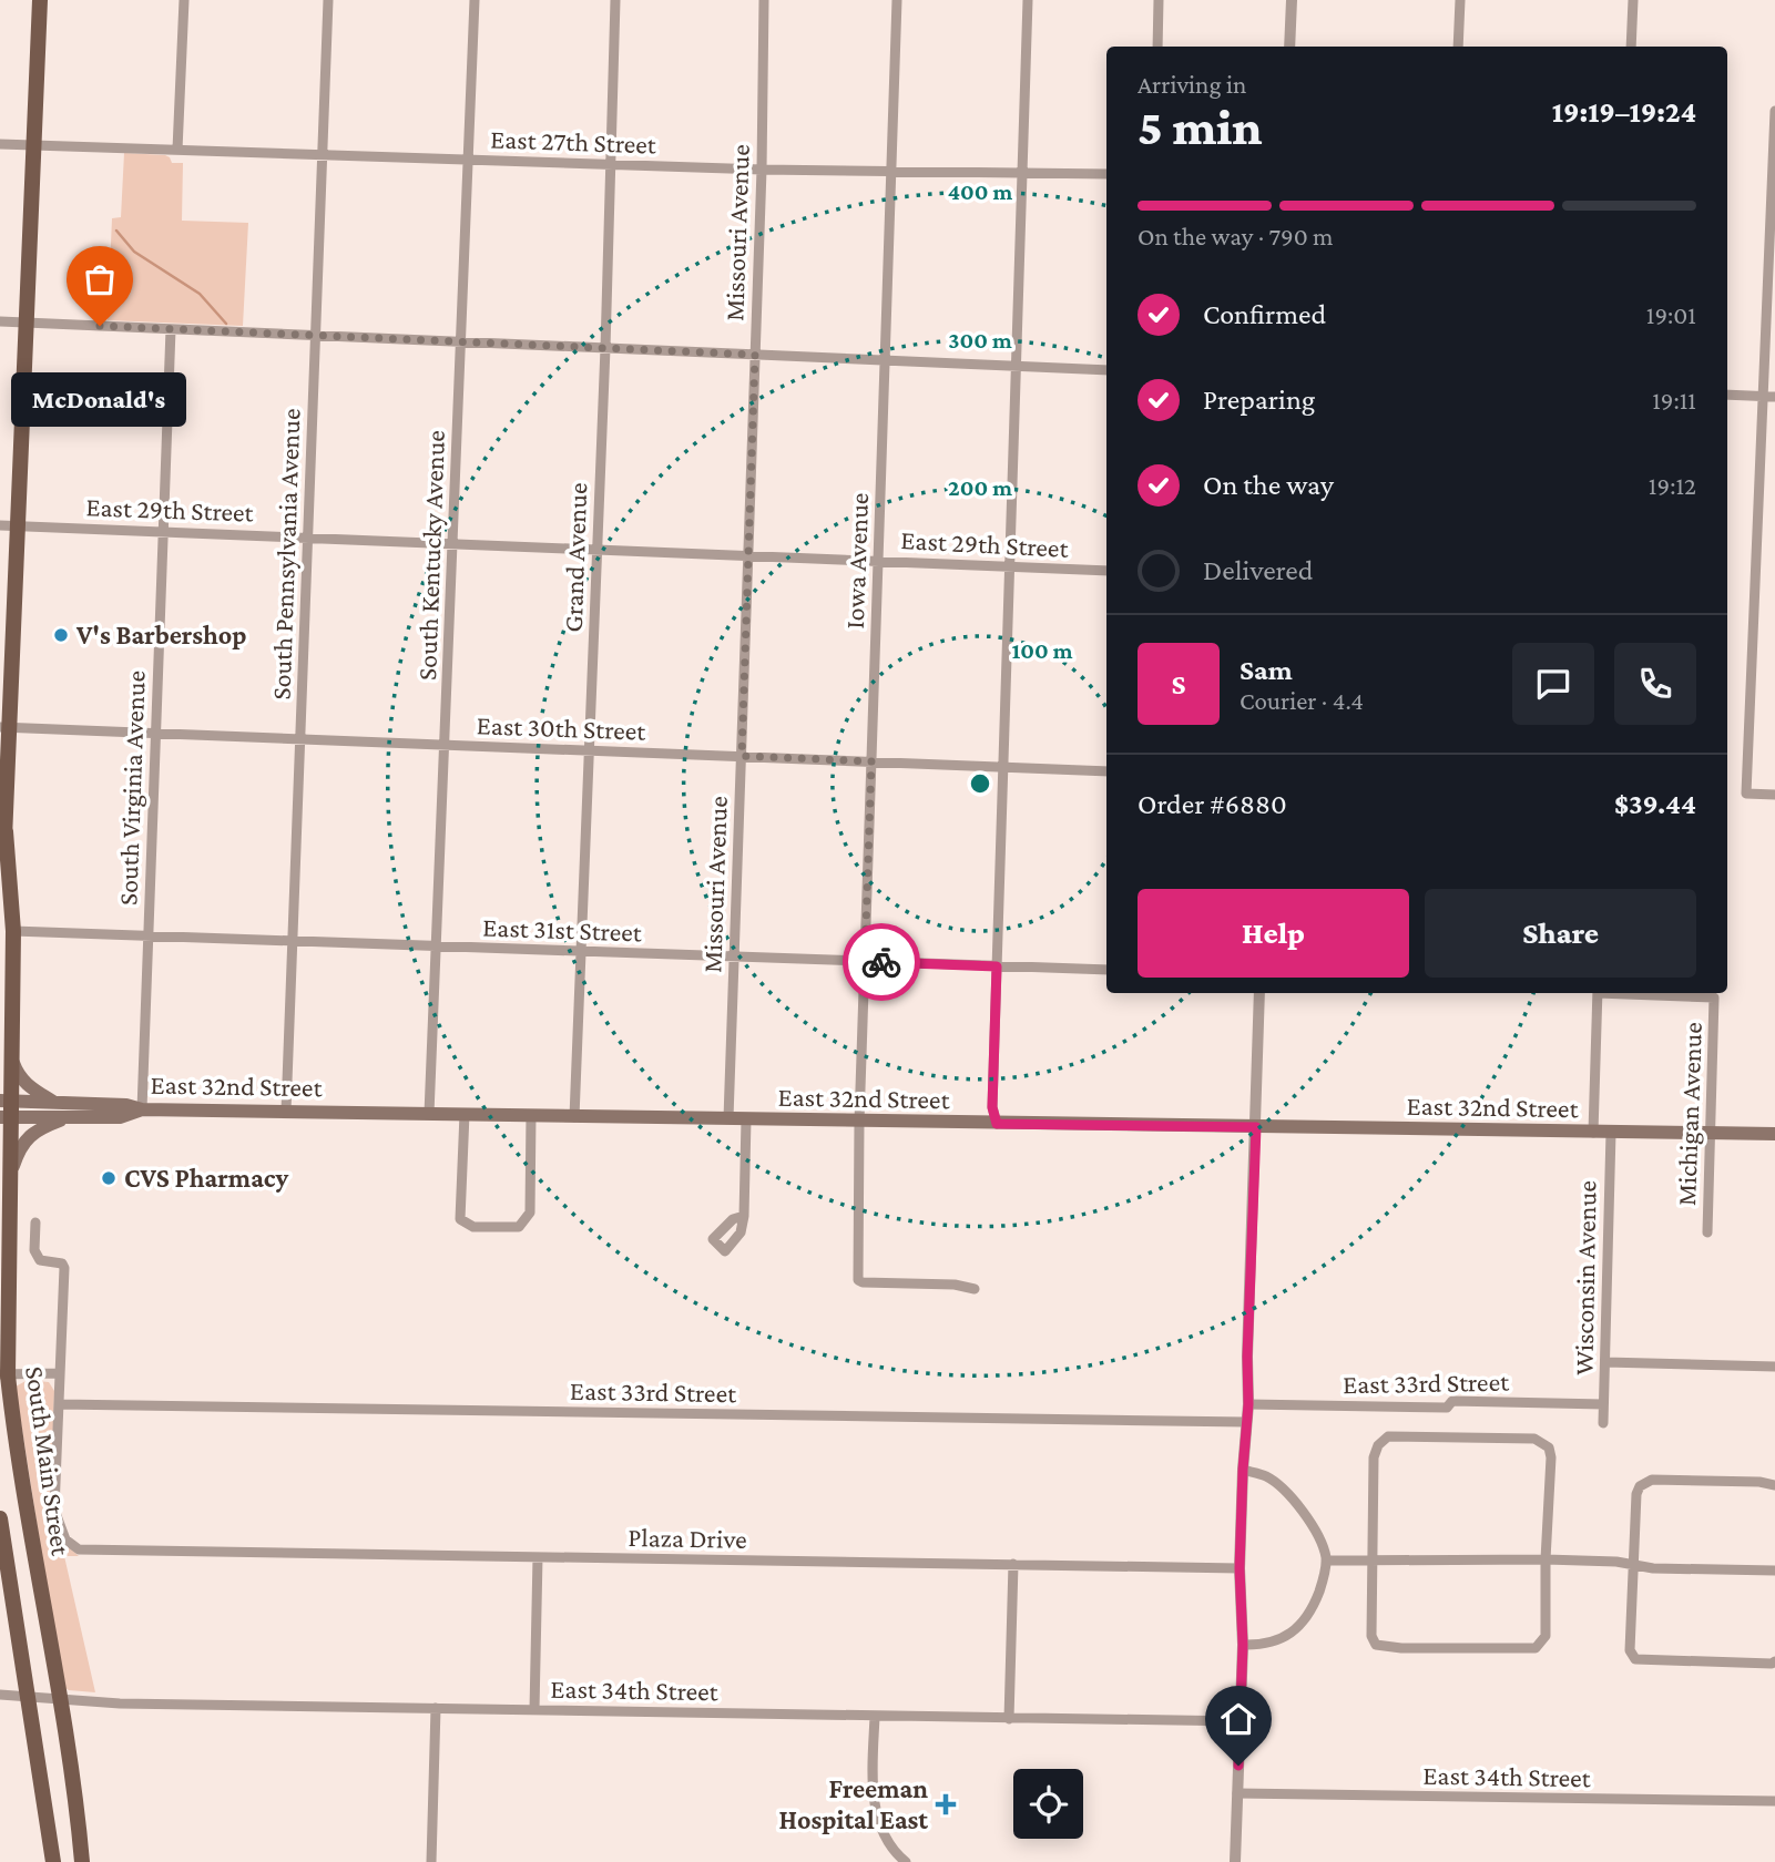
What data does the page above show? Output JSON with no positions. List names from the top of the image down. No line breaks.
{"streets":{"main road":["East 32nd Street","South Main Street"],"street":["East 27th Street","Missouri Avenue","East 29th Street","South Pennsylvania Avenue","South Kentucky Avenue","Grand Avenue","Iowa Avenue","East 30th Street","South Virginia Avenue","East 31st Street","Michigan Avenue","Wisconsin Avenue","East 33rd Street","Plaza Drive","East 34th Street"]},"crossings":[["East 27th Street","Missouri Avenue"],["East 27th Street","South Pennsylvania Avenue"],["East 27th Street","South Kentucky Avenue"],["East 27th Street","Grand Avenue"],["East 27th Street","Iowa Avenue"],["East 27th Street","South Main Street"],["Missouri Avenue","East 29th Street"],["Missouri Avenue","East 30th Street"],["Missouri Avenue","East 31st Street"],["Missouri Avenue","East 32nd Street"],["East 29th Street","South Pennsylvania Avenue"],["East 29th Street","South Kentucky Avenue"],["East 29th Street","Grand Avenue"],["East 29th Street","Iowa Avenue"],["East 29th Street","South Virginia Avenue"],["East 29th Street","South Main Street"],["South Pennsylvania Avenue","East 30th Street"],["South Pennsylvania Avenue","East 31st Street"],["South Pennsylvania Avenue","East 32nd Street"],["South Kentucky Avenue","East 30th Street"],["South Kentucky Avenue","East 31st Street"],["South Kentucky Avenue","East 32nd Street"],["Grand Avenue","East 30th Street"],["Grand Avenue","East 31st Street"],["Grand Avenue","East 32nd Street"],["Iowa Avenue","East 30th Street"],["Iowa Avenue","East 31st Street"],["Iowa Avenue","East 32nd Street"],["East 30th Street","South Virginia Avenue"],["East 30th Street","South Main Street"],["South Virginia Avenue","East 31st Street"],["South Virginia Avenue","East 32nd Street"],["East 31st Street","South Main Street"],["East 32nd Street","Michigan Avenue"],["East 32nd Street","Wisconsin Avenue"],["East 32nd Street","South Main Street"],["Wisconsin Avenue","East 33rd Street"],["East 33rd Street","Plaza Drive"],["South Main Street","East 34th Street"]],"places":{"other":["McDonald's","V's Barbershop","CVS Pharmacy"],"health":["Freeman Hospital East"]},"page":{"heading":["5 min","Arriving in","19:19–19:24"],"panel":["Sam","Courier · 4.4","Order #6880","$39.44"],"bar":"On the way · 790 m","list":[["Confirmed","19:01"],["Preparing","19:11"],["On the way","19:12"],"Delivered"],"bubble":"McDonald's","round":"S","buttons":["Help","Share"]},"rings":["400 m","300 m","200 m","100 m"]}
